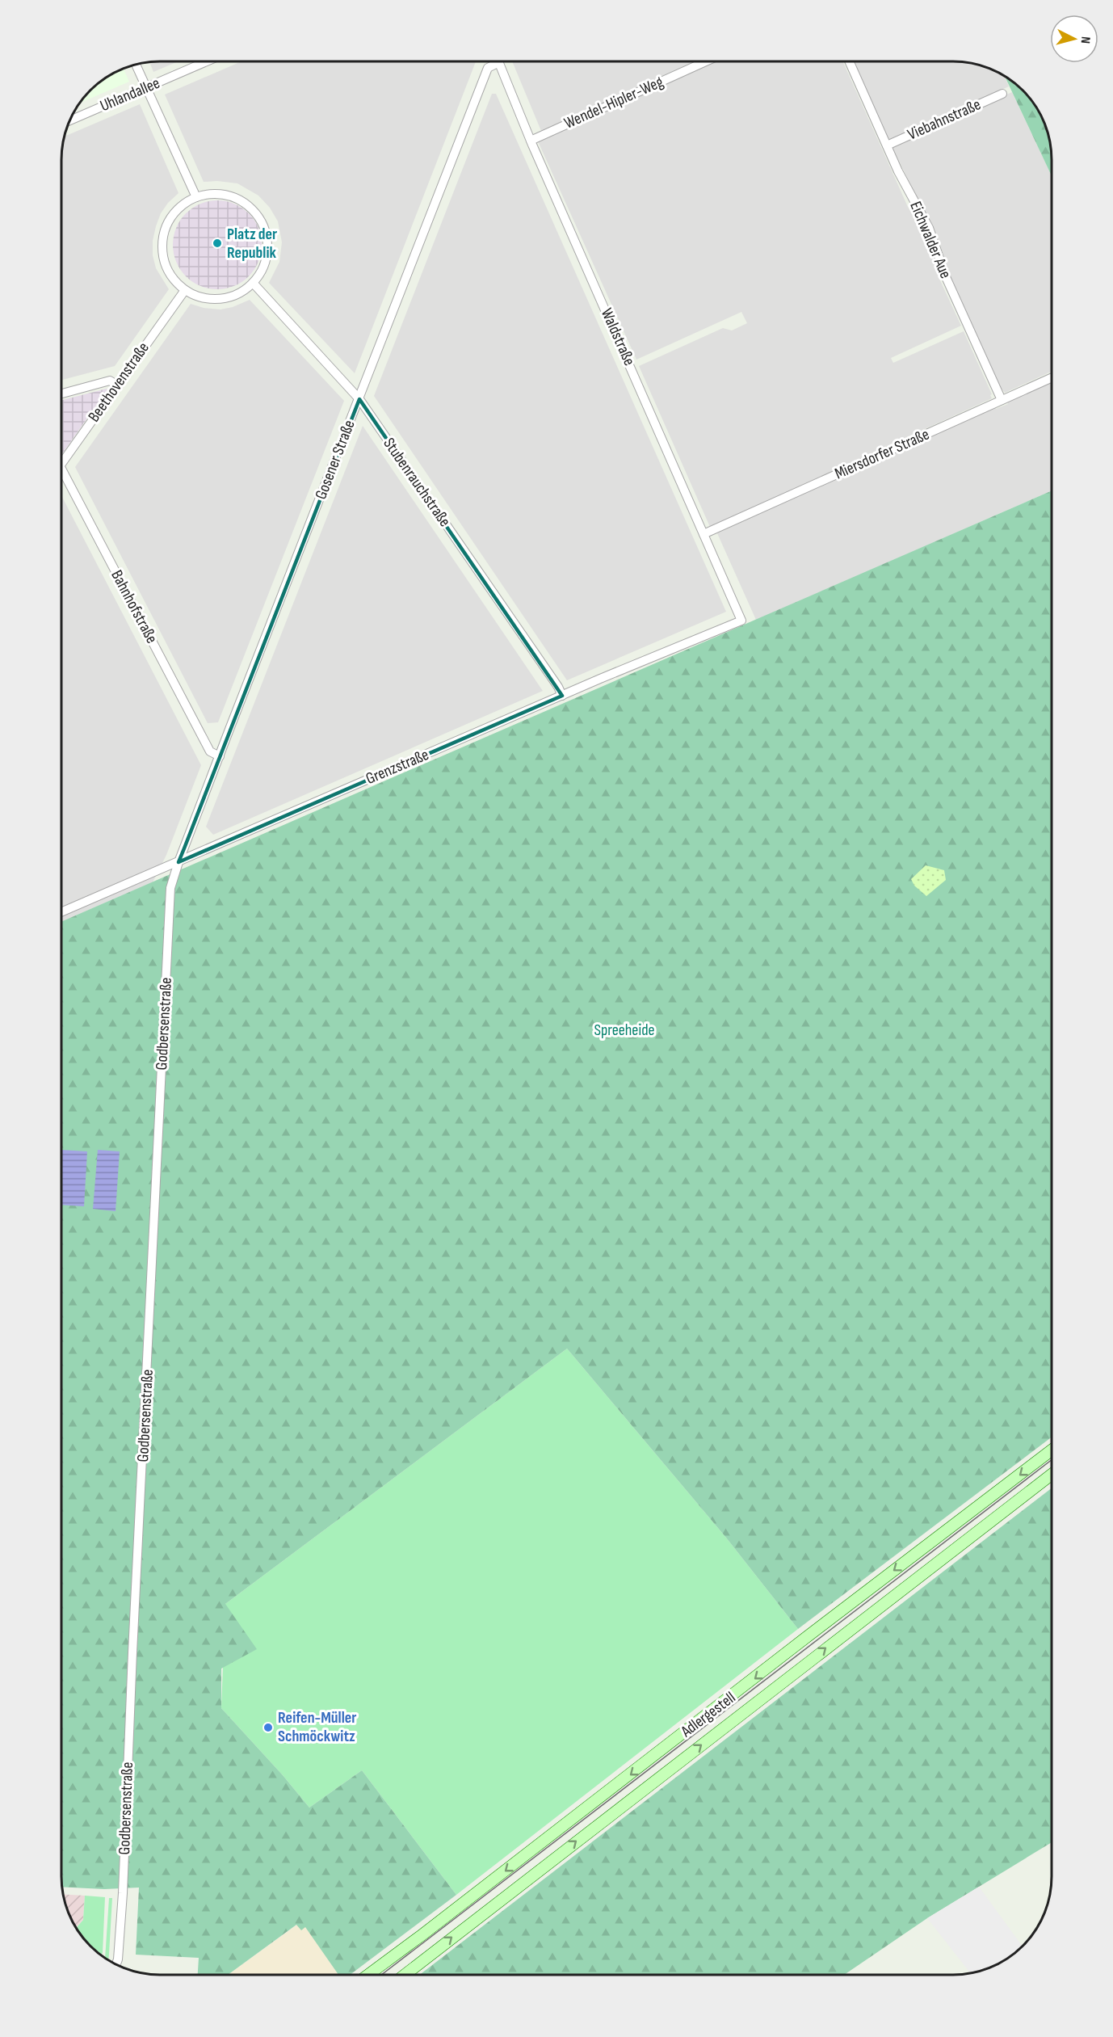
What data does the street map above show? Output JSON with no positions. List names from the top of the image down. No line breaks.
{"streets":{"main road":["Adlergestell"],"street":["Uhlandallee","Wendel-Hipler-Weg","Viebahnstraße","Eichwalder Aue","Waldstraße","Beethovenstraße","Miersdorfer Straße","Gosener Straße","Stubenrauchstraße","Bahnhofstraße","Grenzstraße","Godbersenstraße"]},"crossings":[["Wendel-Hipler-Weg","Waldstraße"],["Viebahnstraße","Eichwalder Aue"],["Eichwalder Aue","Miersdorfer Straße"],["Waldstraße","Miersdorfer Straße"],["Waldstraße","Gosener Straße"],["Waldstraße","Grenzstraße"],["Beethovenstraße","Stubenrauchstraße"],["Gosener Straße","Stubenrauchstraße"],["Gosener Straße","Bahnhofstraße"],["Gosener Straße","Grenzstraße"],["Gosener Straße","Godbersenstraße"],["Stubenrauchstraße","Grenzstraße"],["Grenzstraße","Godbersenstraße"]],"parks":["Spreeheide"],"places":["Platz der Republik","Reifen-Müller Schmöckwitz"],"north":"right"}
